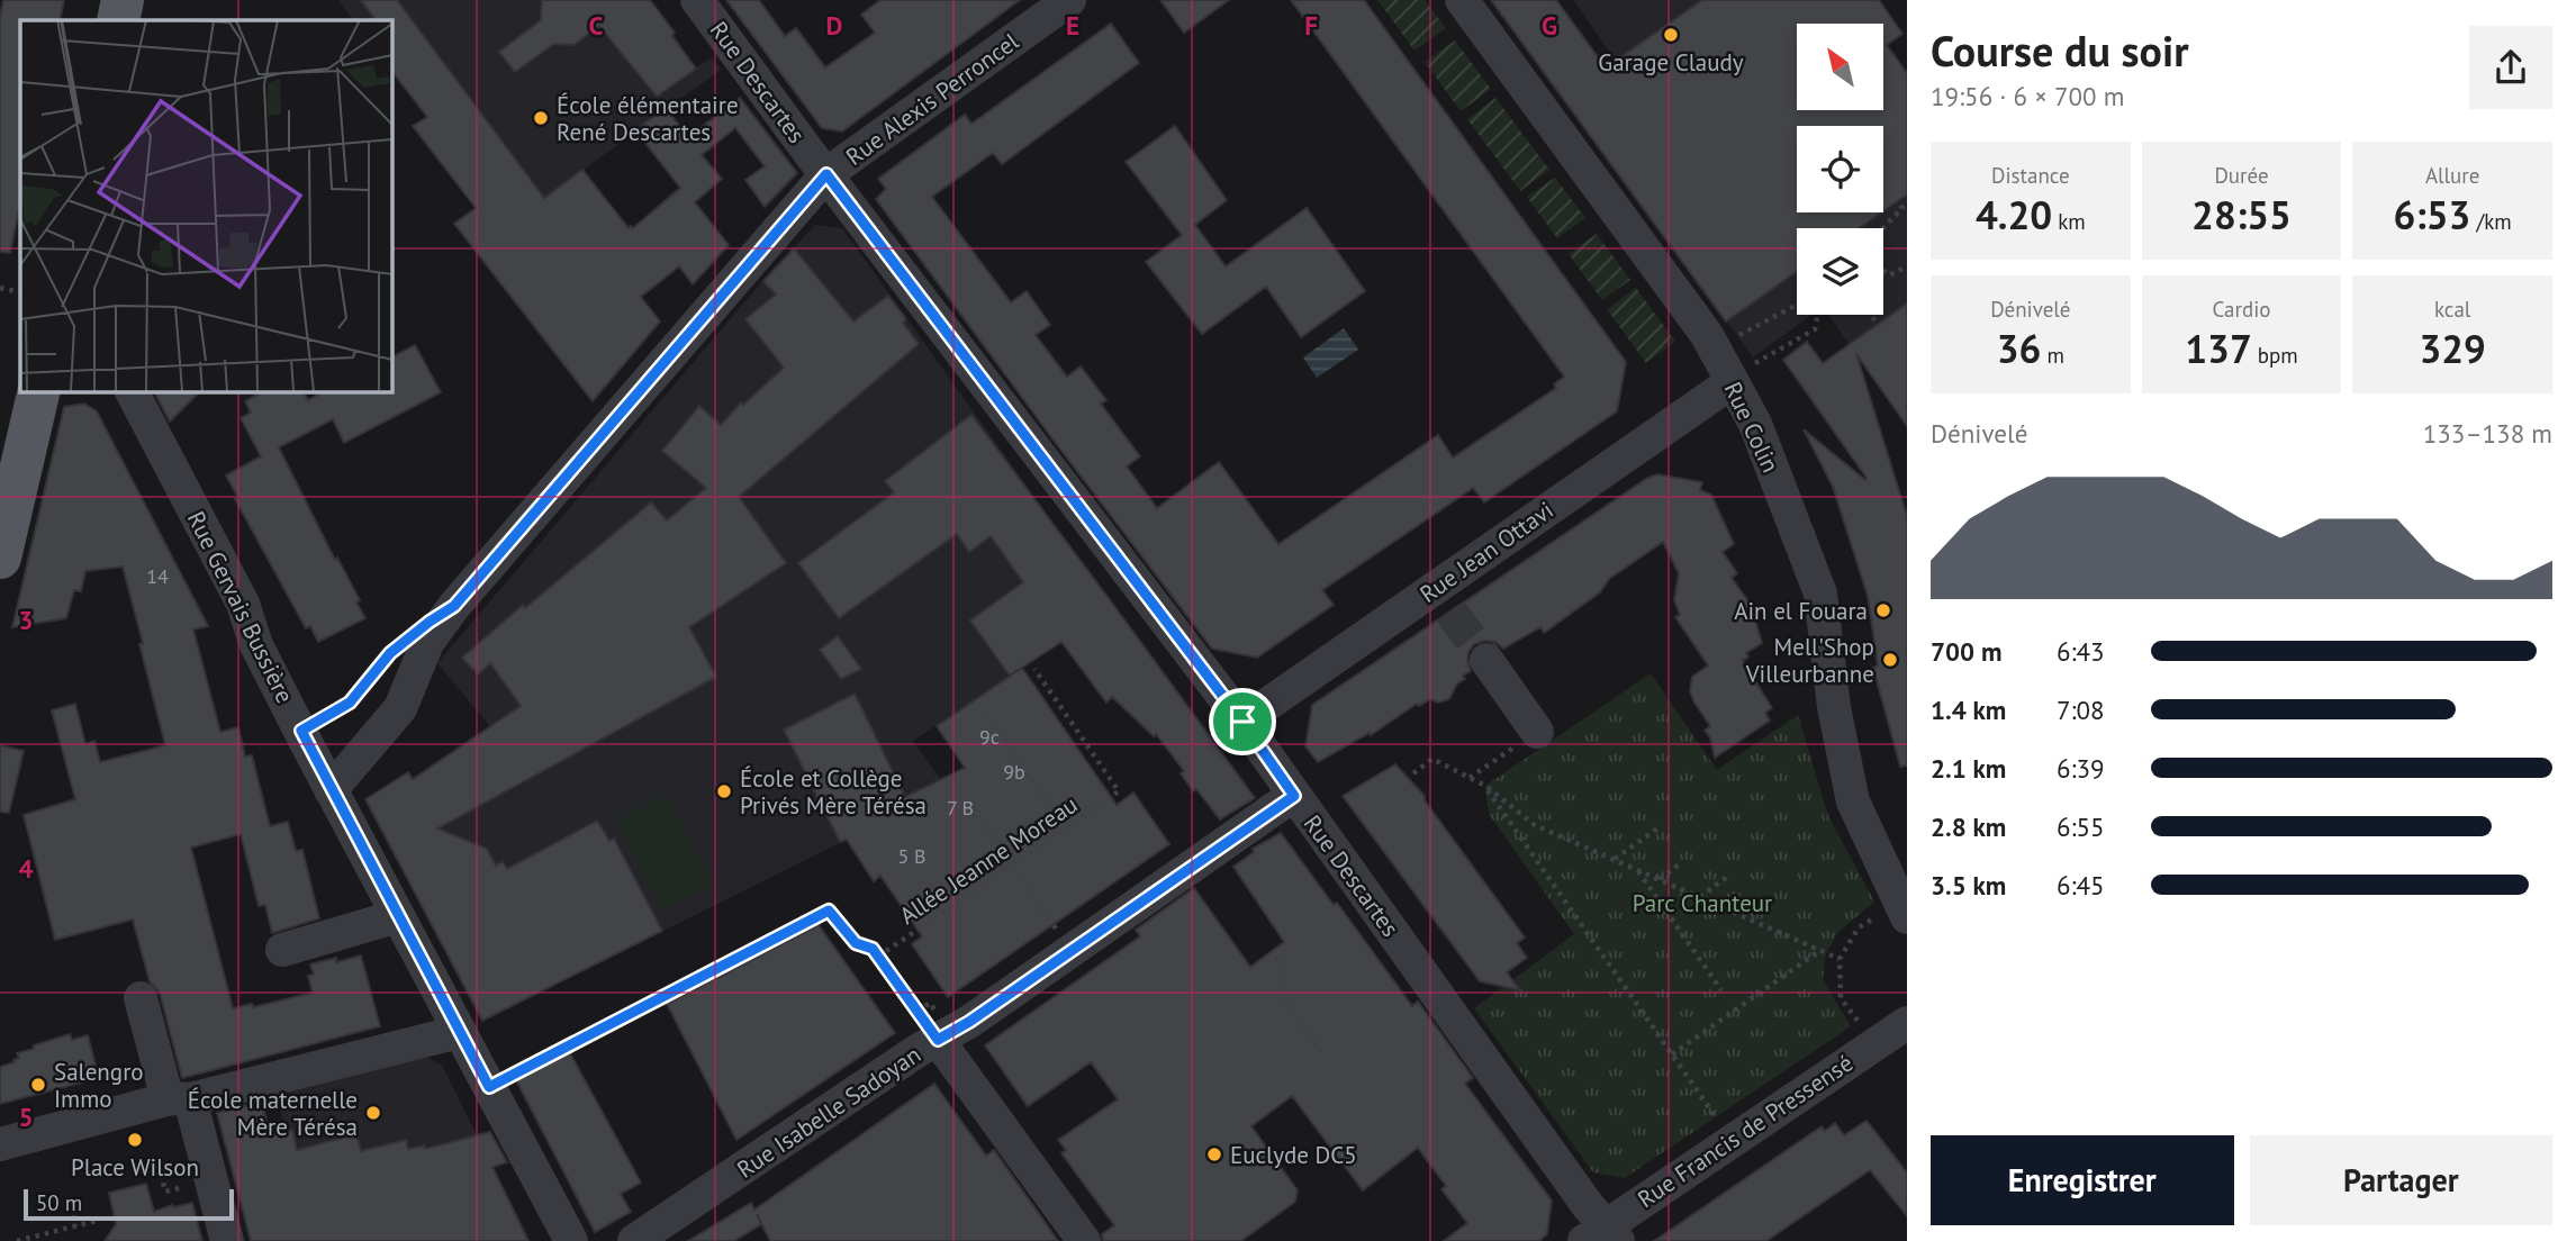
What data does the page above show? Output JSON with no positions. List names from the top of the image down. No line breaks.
{"streets":{"street":["Rue Descartes","Rue Alexis Perroncel","Rue Colin","Rue Jean Ottavi","Rue Gervais Bussière","Rue Isabelle Sadoyan","Rue Francis de Pressensé"],"path":["Allée Jeanne Moreau"]},"crossings":[["Rue Descartes","Rue Alexis Perroncel"],["Rue Descartes","Rue Jean Ottavi"],["Rue Descartes","Rue Isabelle Sadoyan"],["Rue Descartes","Rue Francis de Pressensé"],["Rue Alexis Perroncel","Rue Gervais Bussière"],["Rue Colin","Rue Jean Ottavi"]],"parks":["Parc Chanteur"],"places":["Garage Claudy","École élémentaire René Descartes","Ain el Fouara","Mell'Shop Villeurbanne","École et Collège Privés Mère Térésa","Salengro Immo","École maternelle Mère Térésa","Place Wilson","Euclyde DC5"],"house_numbers":["14","9c","9b","7 B","5 B"],"scale_bar":"50 m","north":"top left","page":{"heading":["Course du soir","19:56 · 6 × 700 m"],"stats":[["Distance","4.20 km"],["Durée","28:55"],["Allure","6:53 /km"],["Dénivelé","36 m"],["Cardio","137 bpm"],["kcal","329"]],"chart":["Dénivelé","133–138 m"],"list":[{"name":"700 m","note":"6:43"},{"name":"1.4 km","note":"7:08"},{"name":"2.1 km","note":"6:39"},{"name":"2.8 km","note":"6:55"},{"name":"3.5 km","note":"6:45"}],"buttons":["Enregistrer","Partager"],"scale":"50 m"},"grid":{"columns":["C","D","E","F","G"],"rows":["3","4","5"]}}
